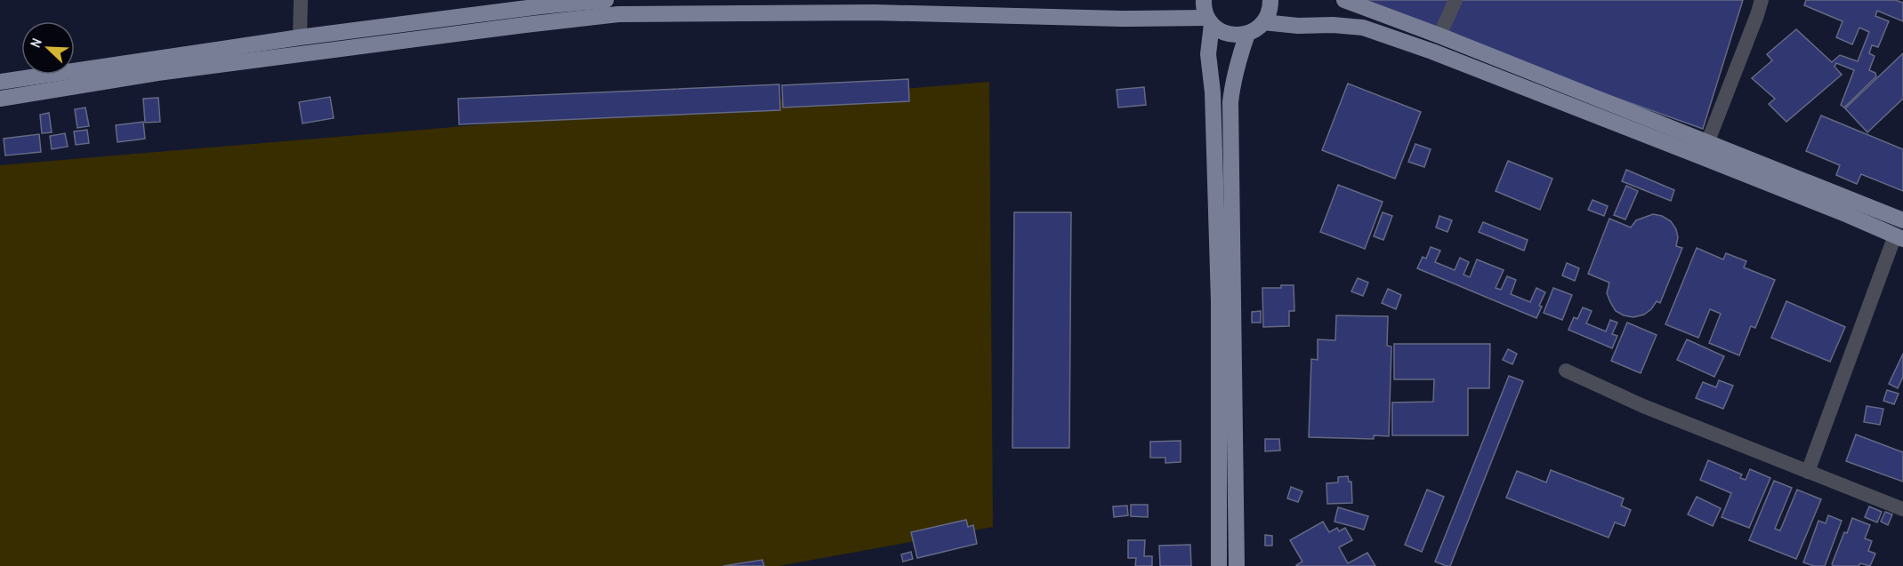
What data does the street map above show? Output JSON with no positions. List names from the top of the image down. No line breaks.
{"north":"top left"}
